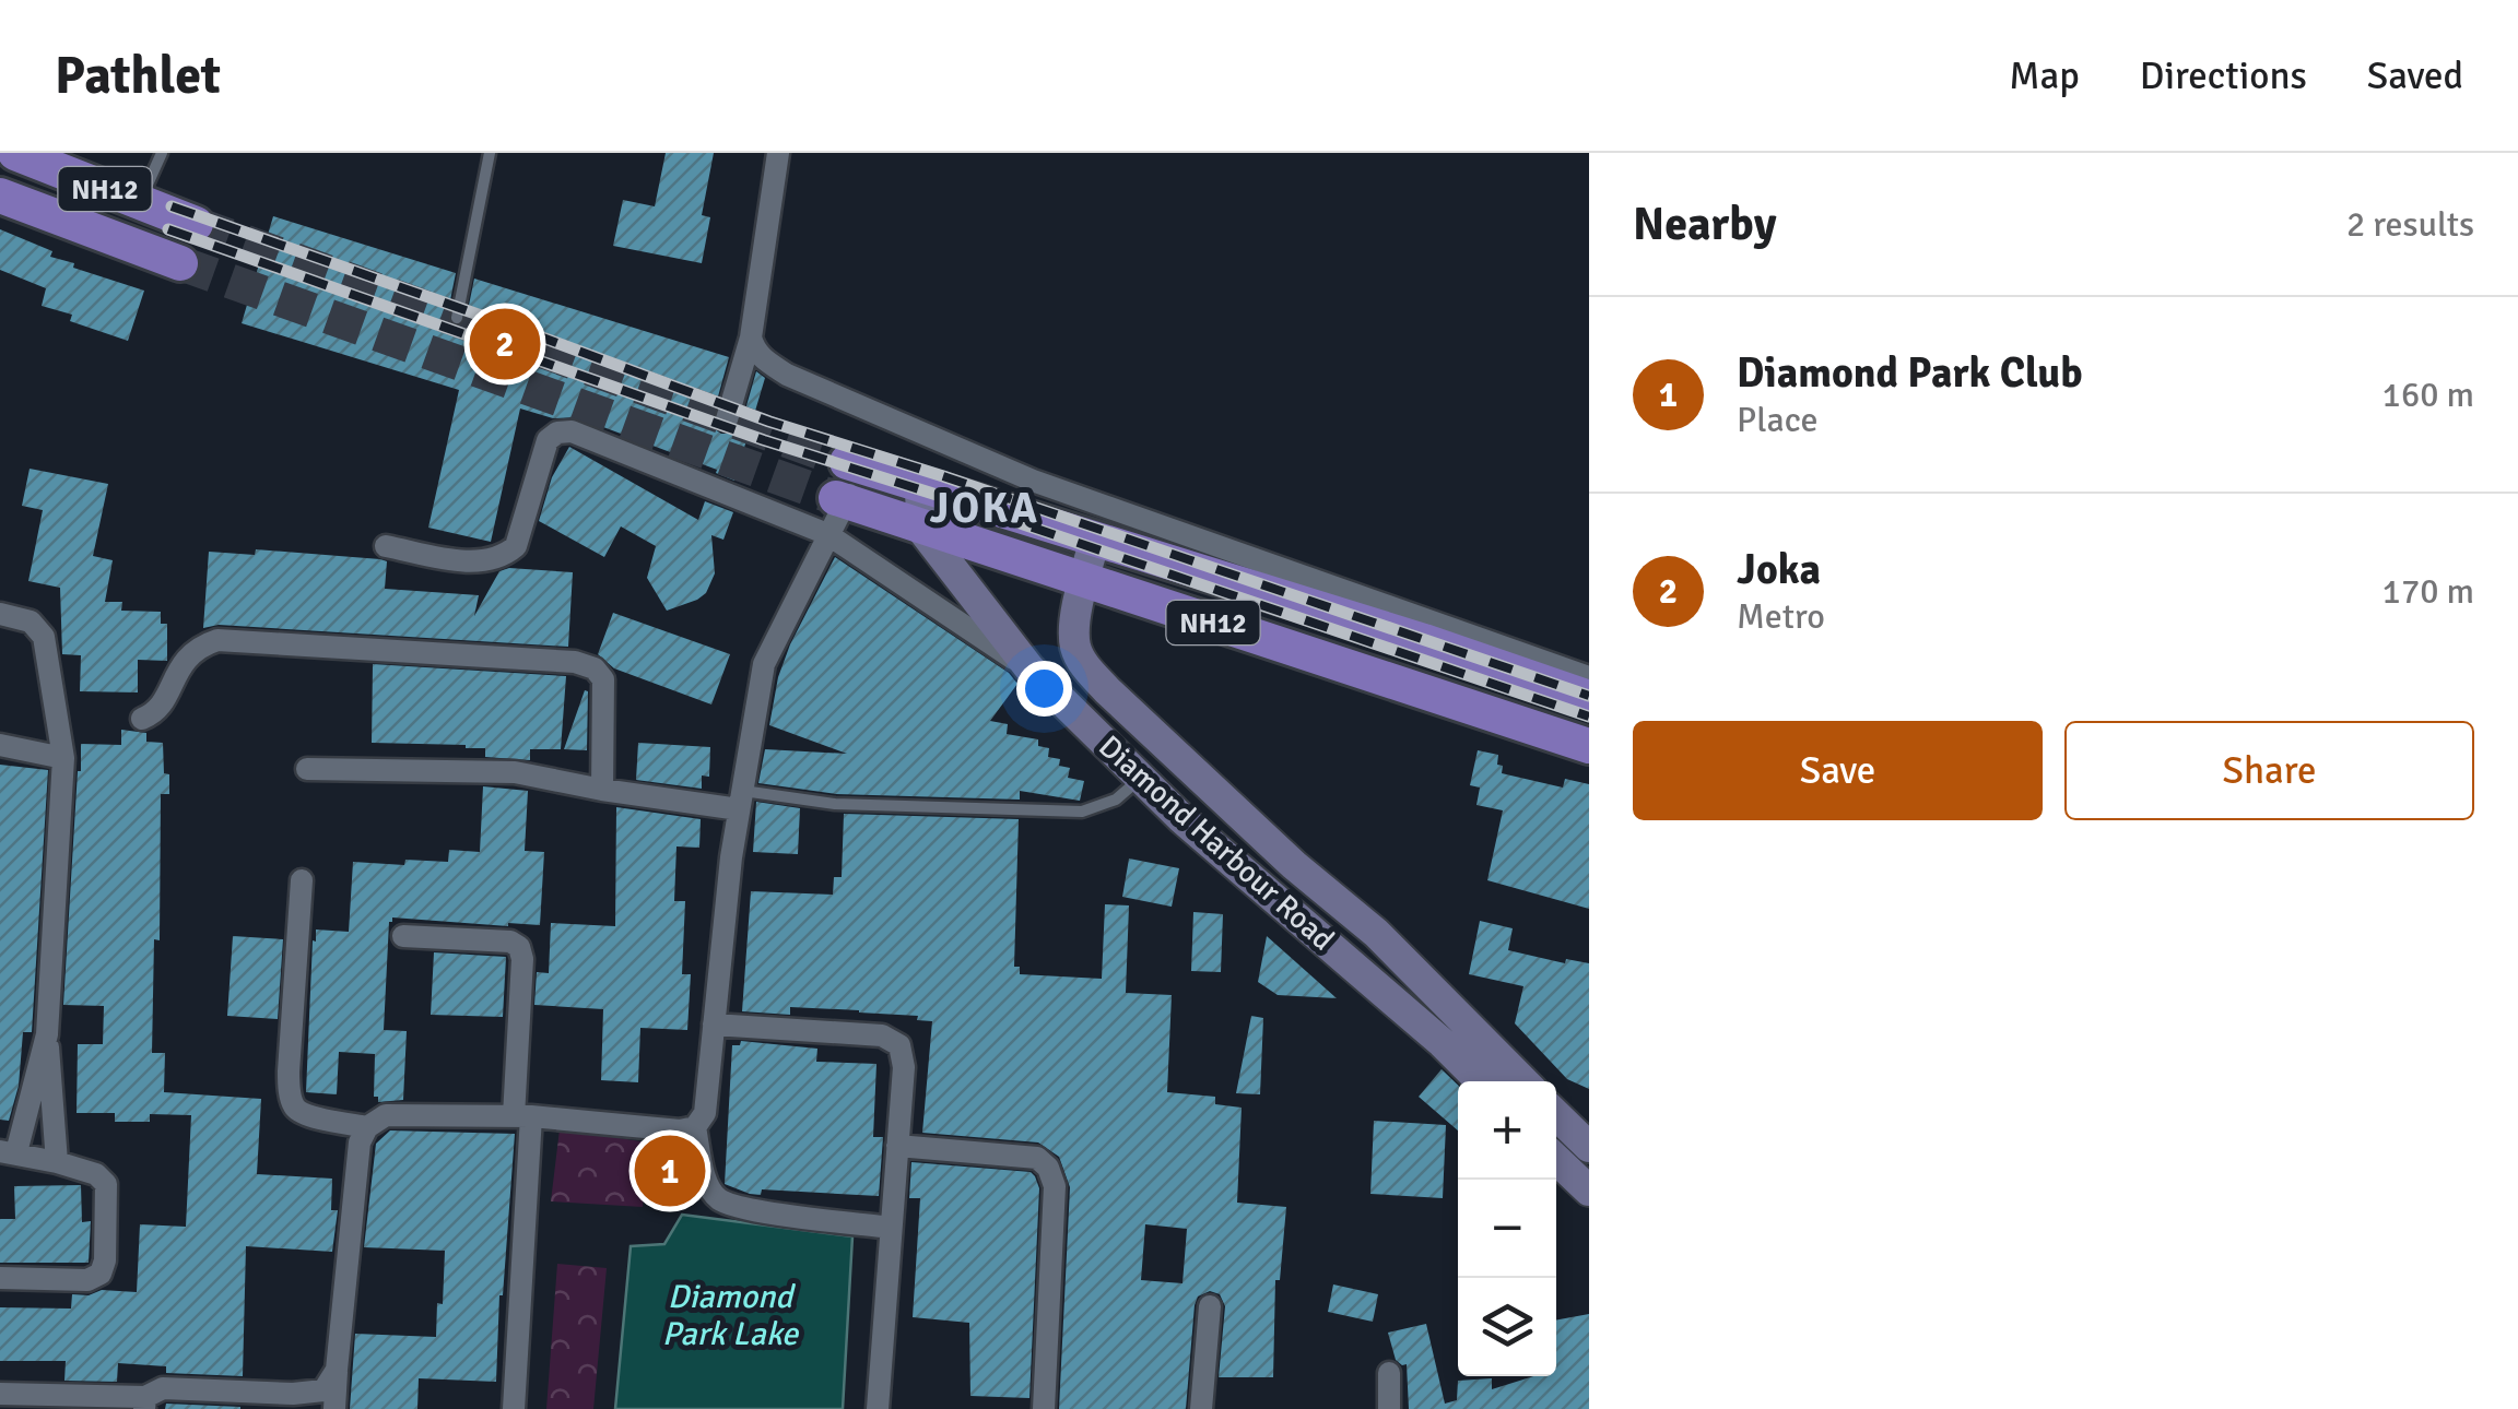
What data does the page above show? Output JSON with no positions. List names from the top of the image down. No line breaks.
{"streets":{"highway":["NH12"],"main road":["Diamond Harbour Road"]},"crossings":[["NH12","Diamond Harbour Road"]],"districts":["JOKA"],"water":["Diamond Park Lake"],"page":{"header":"Pathlet","nav":["Map","Directions","Saved"],"heading":["Nearby","2 results"],"list":[{"mark":"1","name":"Diamond Park Club","note":"Place","value":"160 m"},{"mark":"2","name":"Joka","note":"Metro","value":"170 m"}],"pins":["2","1"],"buttons":["Save","Share"],"map_buttons":["+","−"]}}
